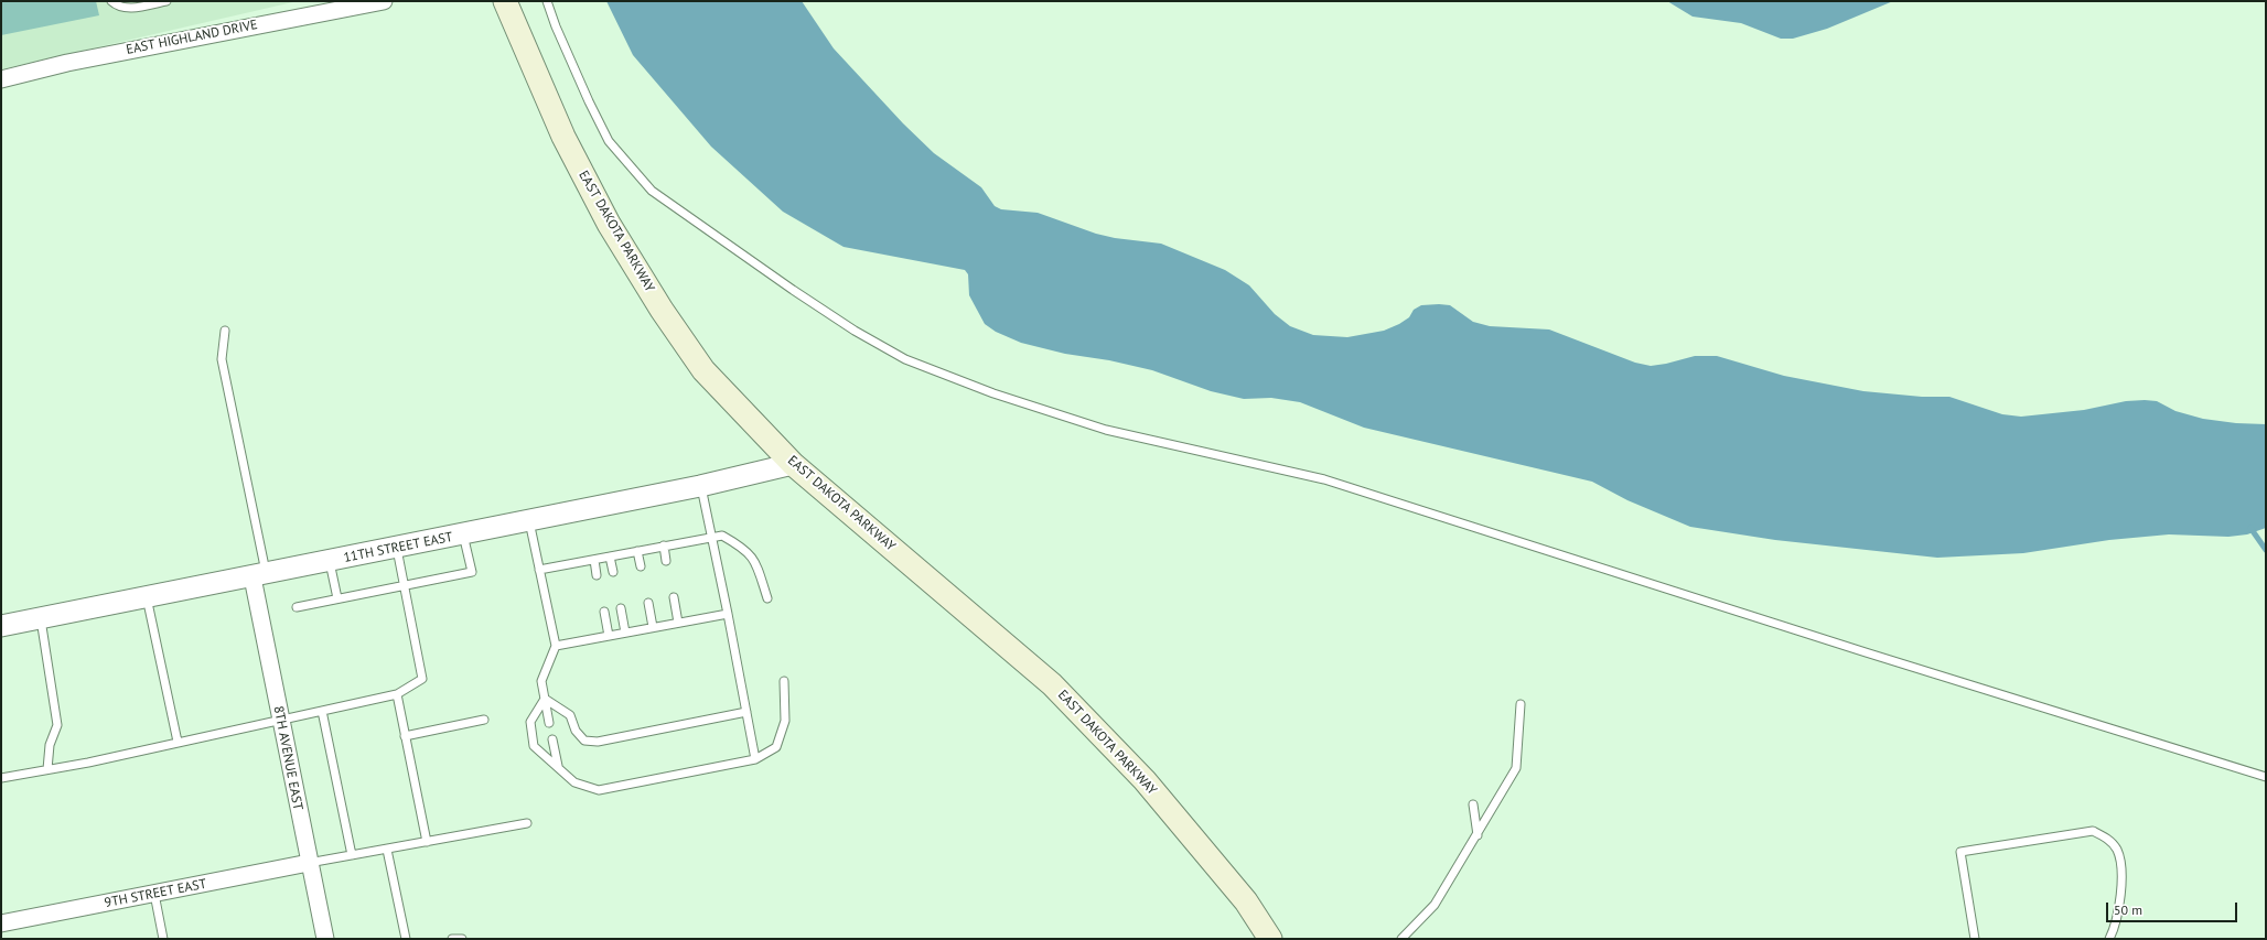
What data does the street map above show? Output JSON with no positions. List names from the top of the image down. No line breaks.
{"streets":{"main road":["EAST DAKOTA PARKWAY"],"street":["EAST HIGHLAND DRIVE","11TH STREET EAST","8TH AVENUE EAST","9TH STREET EAST"]},"crossings":[["EAST DAKOTA PARKWAY","11TH STREET EAST"],["11TH STREET EAST","8TH AVENUE EAST"],["8TH AVENUE EAST","9TH STREET EAST"]],"scale_bar":"50 m"}
